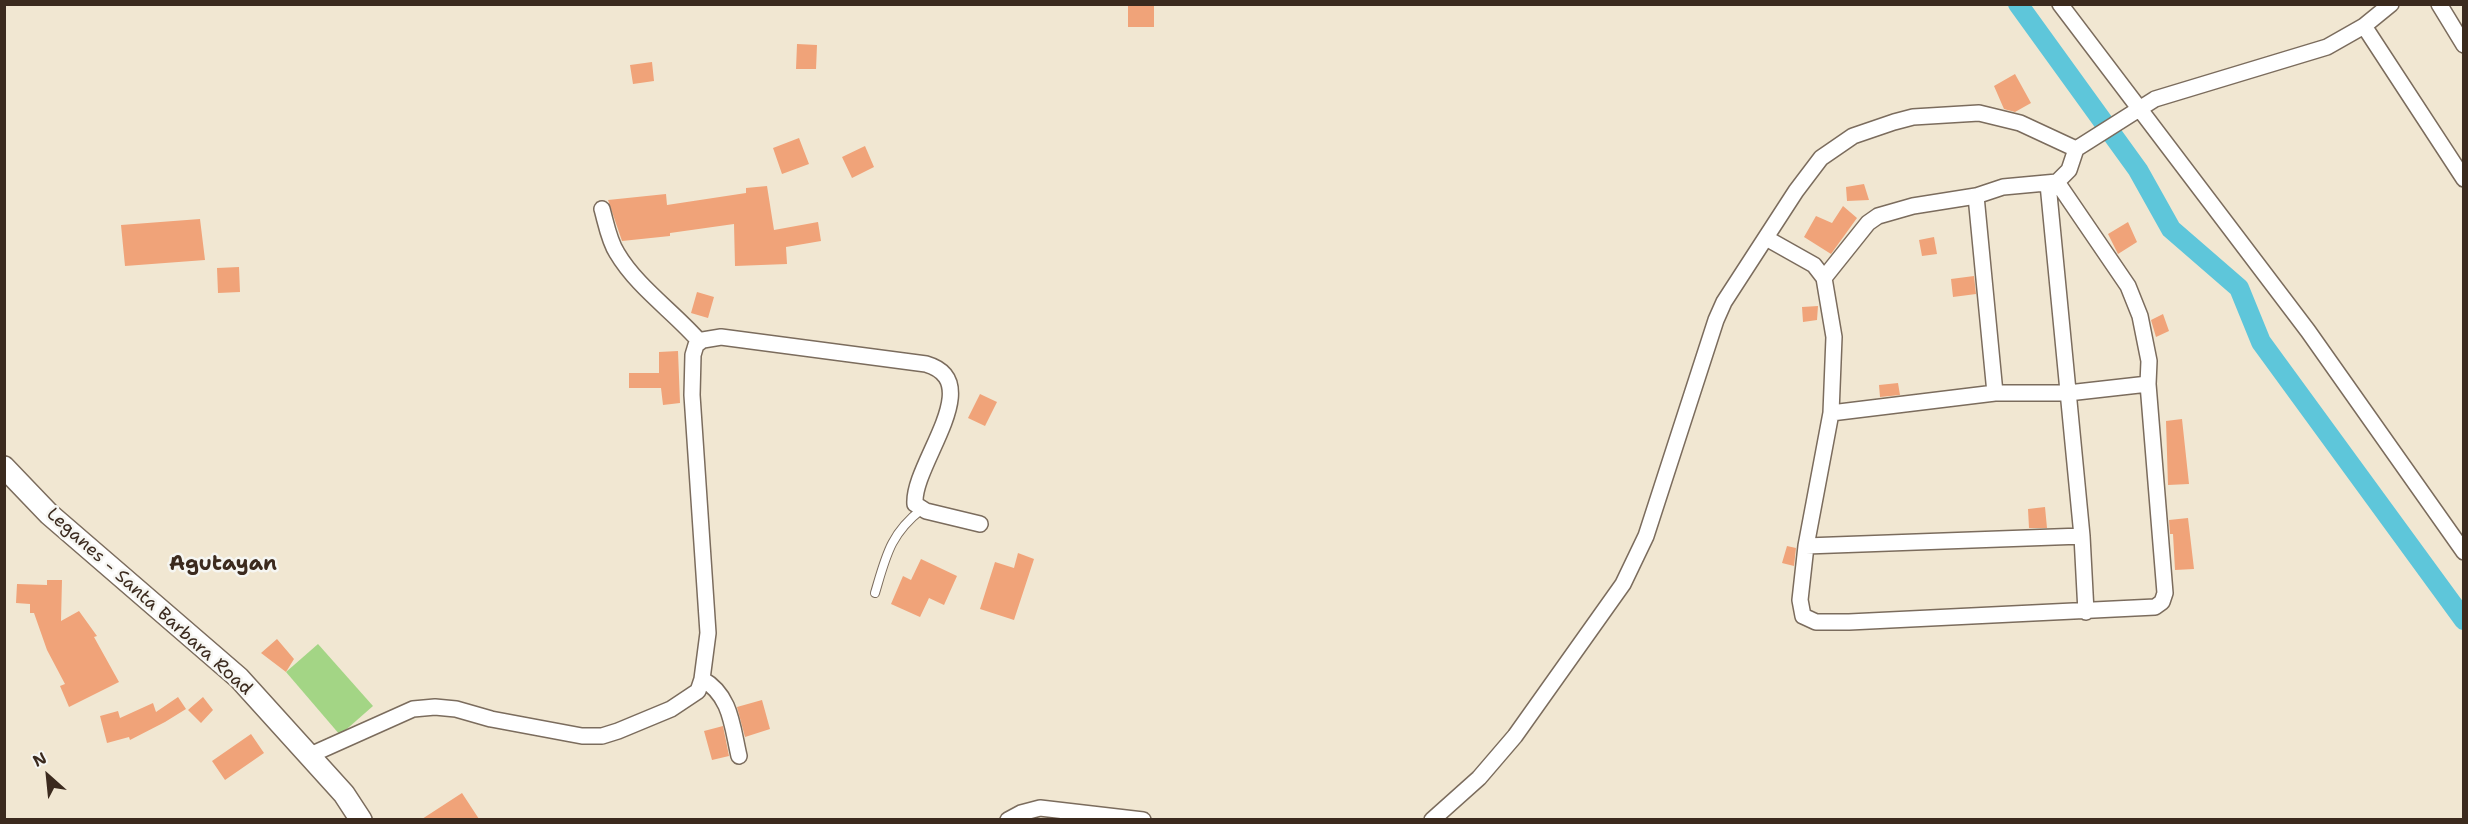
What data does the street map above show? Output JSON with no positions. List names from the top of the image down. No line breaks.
{"streets":{"main road":["Leganes - Santa Barbara Road"]},"districts":["Agutayan"],"north":"top left"}
